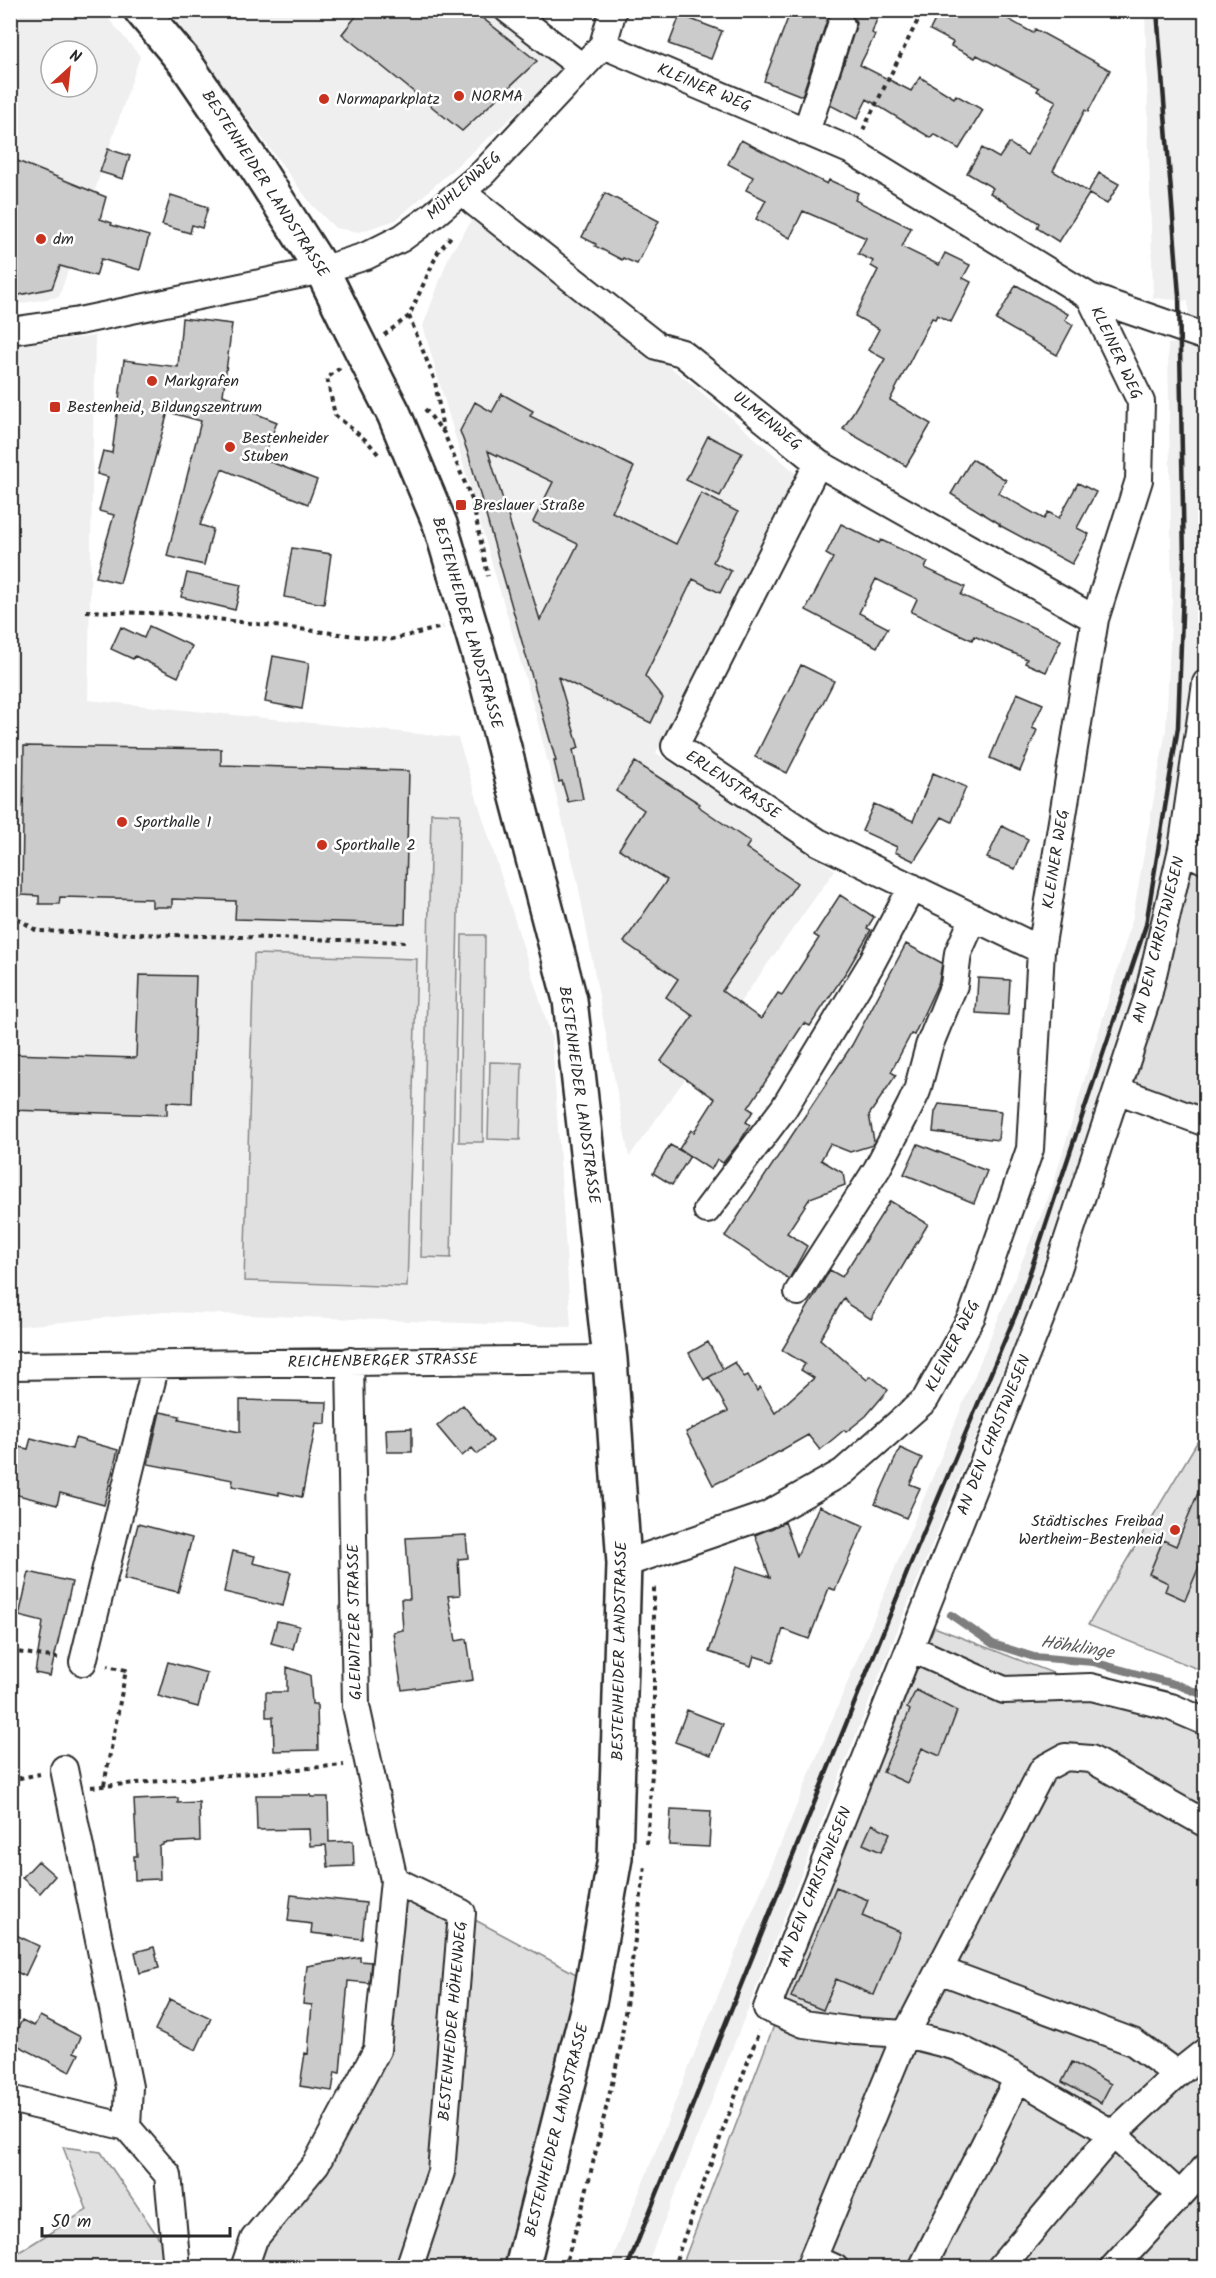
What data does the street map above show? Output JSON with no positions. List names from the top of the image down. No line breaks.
{"streets":{"main road":["BESTENHEIDER LANDSTRASSE"],"street":["KLEINER WEG","MÜHLENWEG","ULMENWEG","ERLENSTRASSE","AN DEN CHRISTWIESEN","REICHENBERGER STRASSE","GLEIWITZER STRASSE","BESTENHEIDER HÖHENWEG"]},"crossings":[["KLEINER WEG","BESTENHEIDER LANDSTRASSE"],["KLEINER WEG","MÜHLENWEG"],["KLEINER WEG","ULMENWEG"],["KLEINER WEG","ERLENSTRASSE"],["BESTENHEIDER LANDSTRASSE","MÜHLENWEG"],["BESTENHEIDER LANDSTRASSE","REICHENBERGER STRASSE"],["MÜHLENWEG","ULMENWEG"],["ULMENWEG","ERLENSTRASSE"],["REICHENBERGER STRASSE","GLEIWITZER STRASSE"],["GLEIWITZER STRASSE","BESTENHEIDER HÖHENWEG"]],"water":["Höhklinge"],"places":{"other":["NORMA","Normaparkplatz","dm","Markgrafen","Bestenheider Stuben","Sporthalle 1","Sporthalle 2","Städtisches Freibad Wertheim-Bestenheid"],"transit":["Bestenheid, Bildungszentrum","Breslauer Straße"]},"scale_bar":"50 m","north":"top right"}
